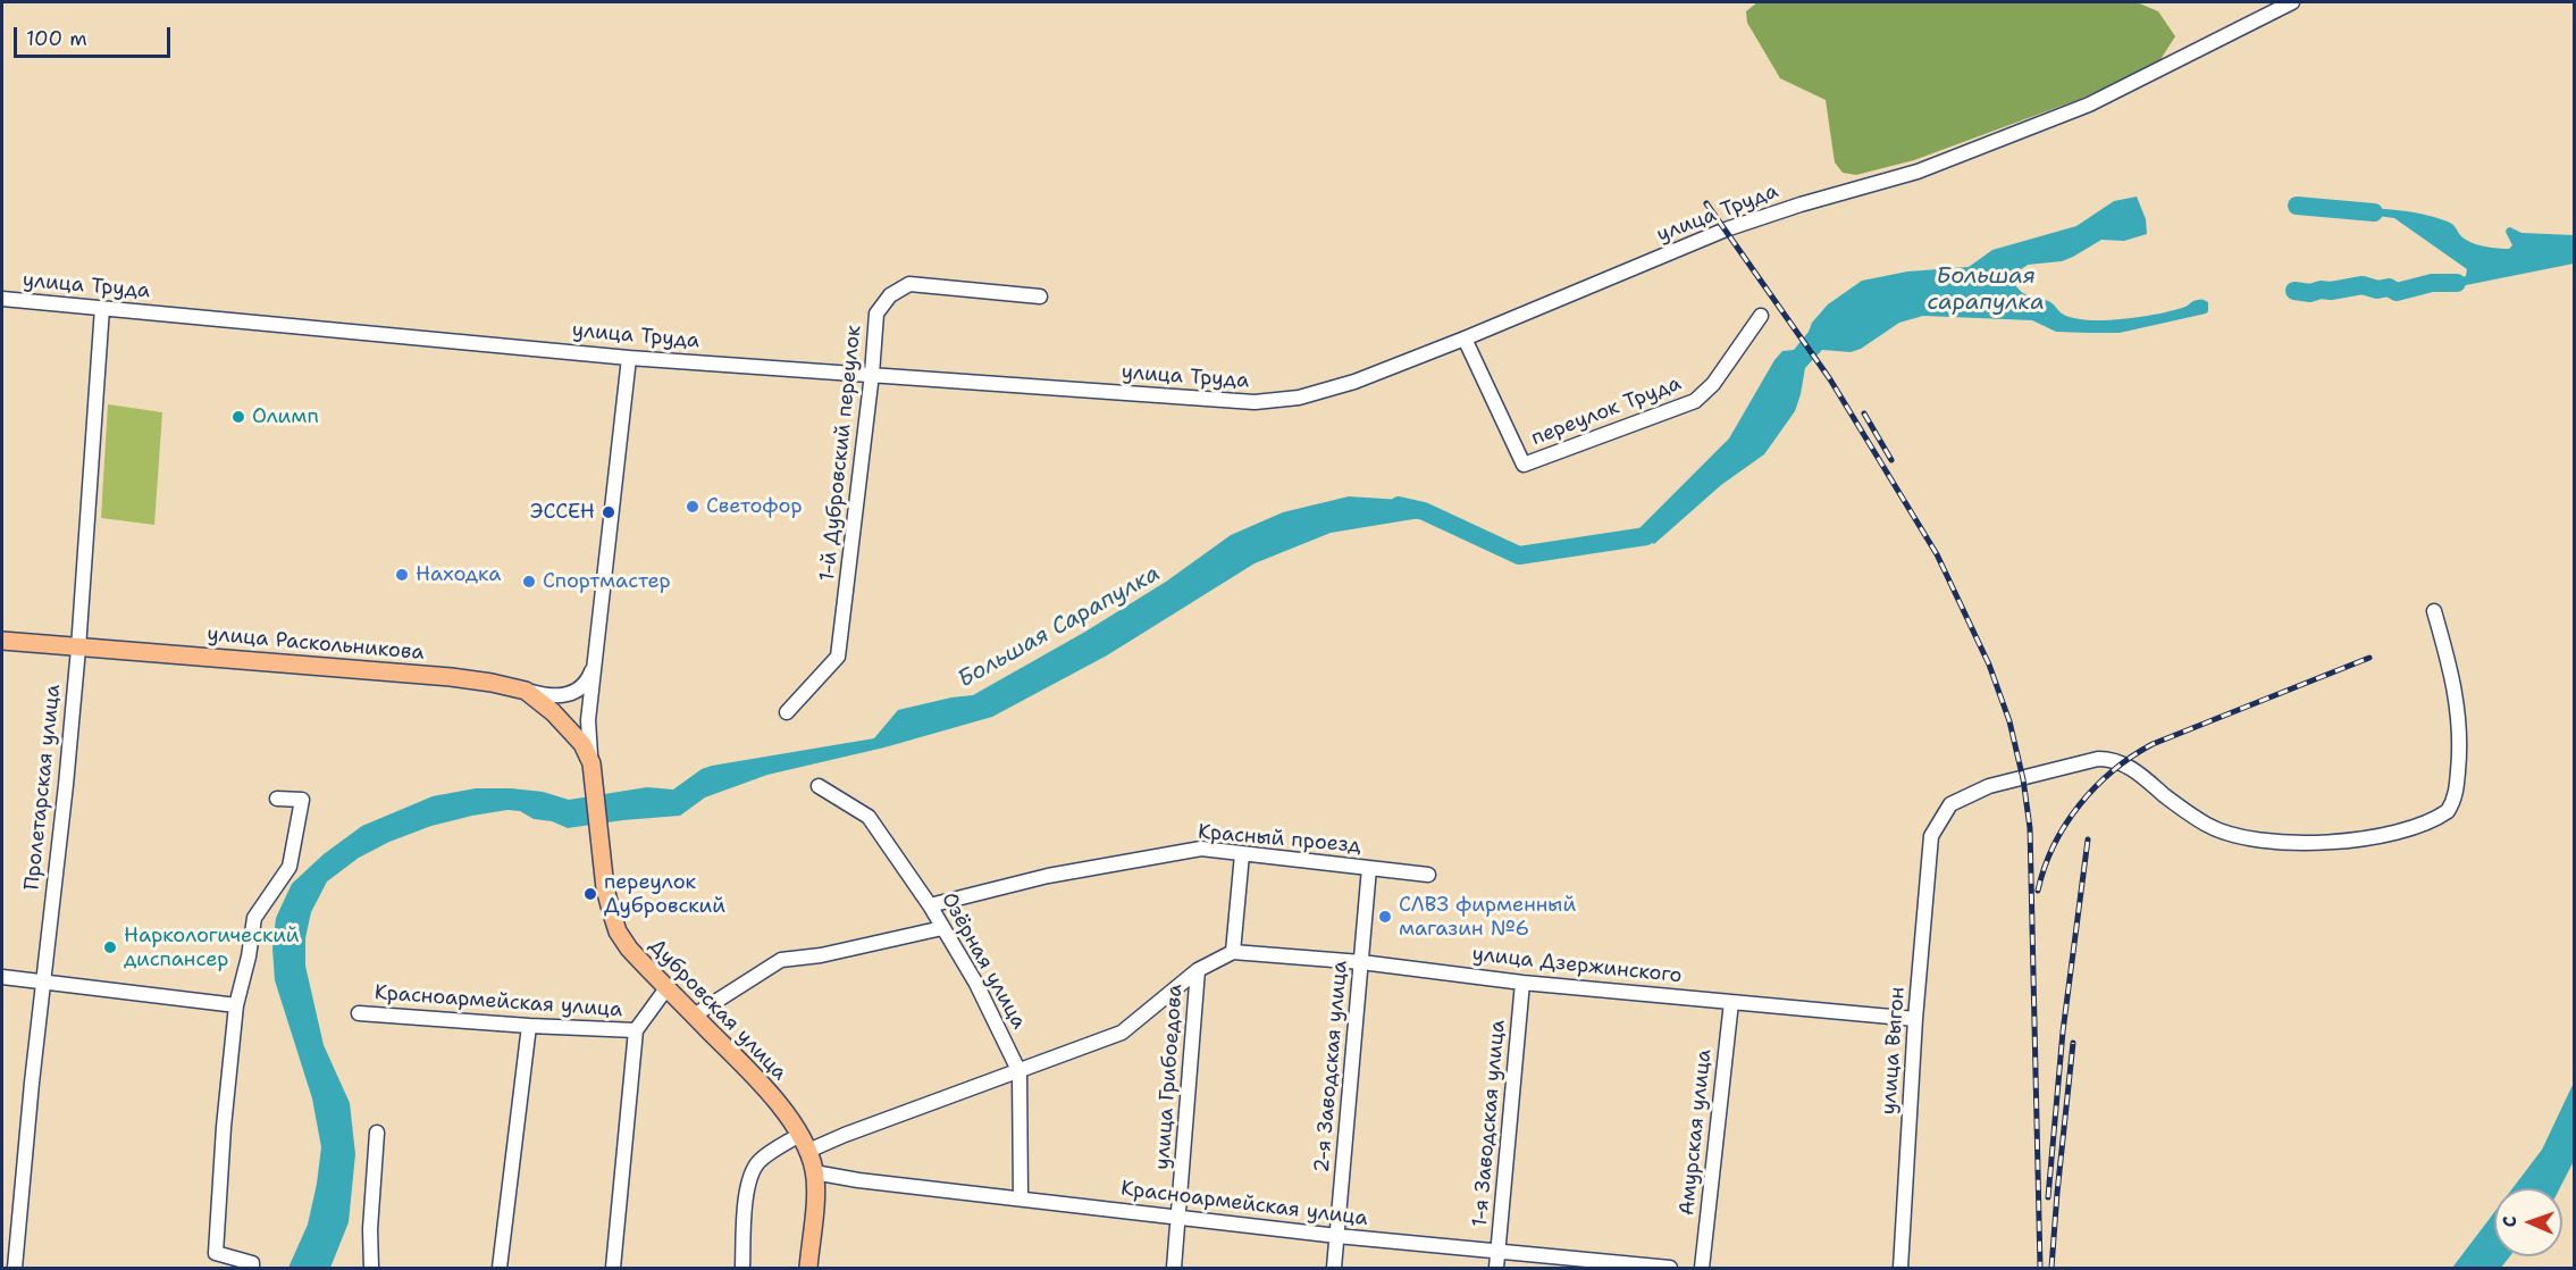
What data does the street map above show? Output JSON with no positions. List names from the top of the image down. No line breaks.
{"streets":{"main road":["улица Раскольникова","Дубровская улица"],"street":["улица Труда","переулок Труда","1-й Дубровский переулок","Пролетарская улица","Красный проезд","Озёрная улица","улица Дзержинского","Красноармейская улица","улица Выгон","2-я Заводская улица","улица Грибоедова","1-я Заводская улица","Амурская улица"]},"crossings":[["улица Труда","переулок Труда"],["улица Труда","1-й Дубровский переулок"],["улица Труда","Пролетарская улица"],["улица Раскольникова","Пролетарская улица"],["улица Раскольникова","Дубровская улица"],["Красный проезд","Озёрная улица"],["Красный проезд","2-я Заводская улица"],["Озёрная улица","Красноармейская улица"],["улица Дзержинского","улица Выгон"],["улица Дзержинского","2-я Заводская улица"],["улица Дзержинского","1-я Заводская улица"],["улица Дзержинского","Амурская улица"],["Красноармейская улица","Дубровская улица"],["Красноармейская улица","2-я Заводская улица"],["Красноармейская улица","улица Грибоедова"],["Красноармейская улица","1-я Заводская улица"]],"water":["Большая сарапулка","Большая Сарапулка"],"places":["Олимп","Светофор","ЭССЕН","Находка","Спортмастер","переулок Дубровский","СЛВЗ фирменный магазин №6","Наркологический диспансер"],"scale_bar":"100 m","north":"left"}
